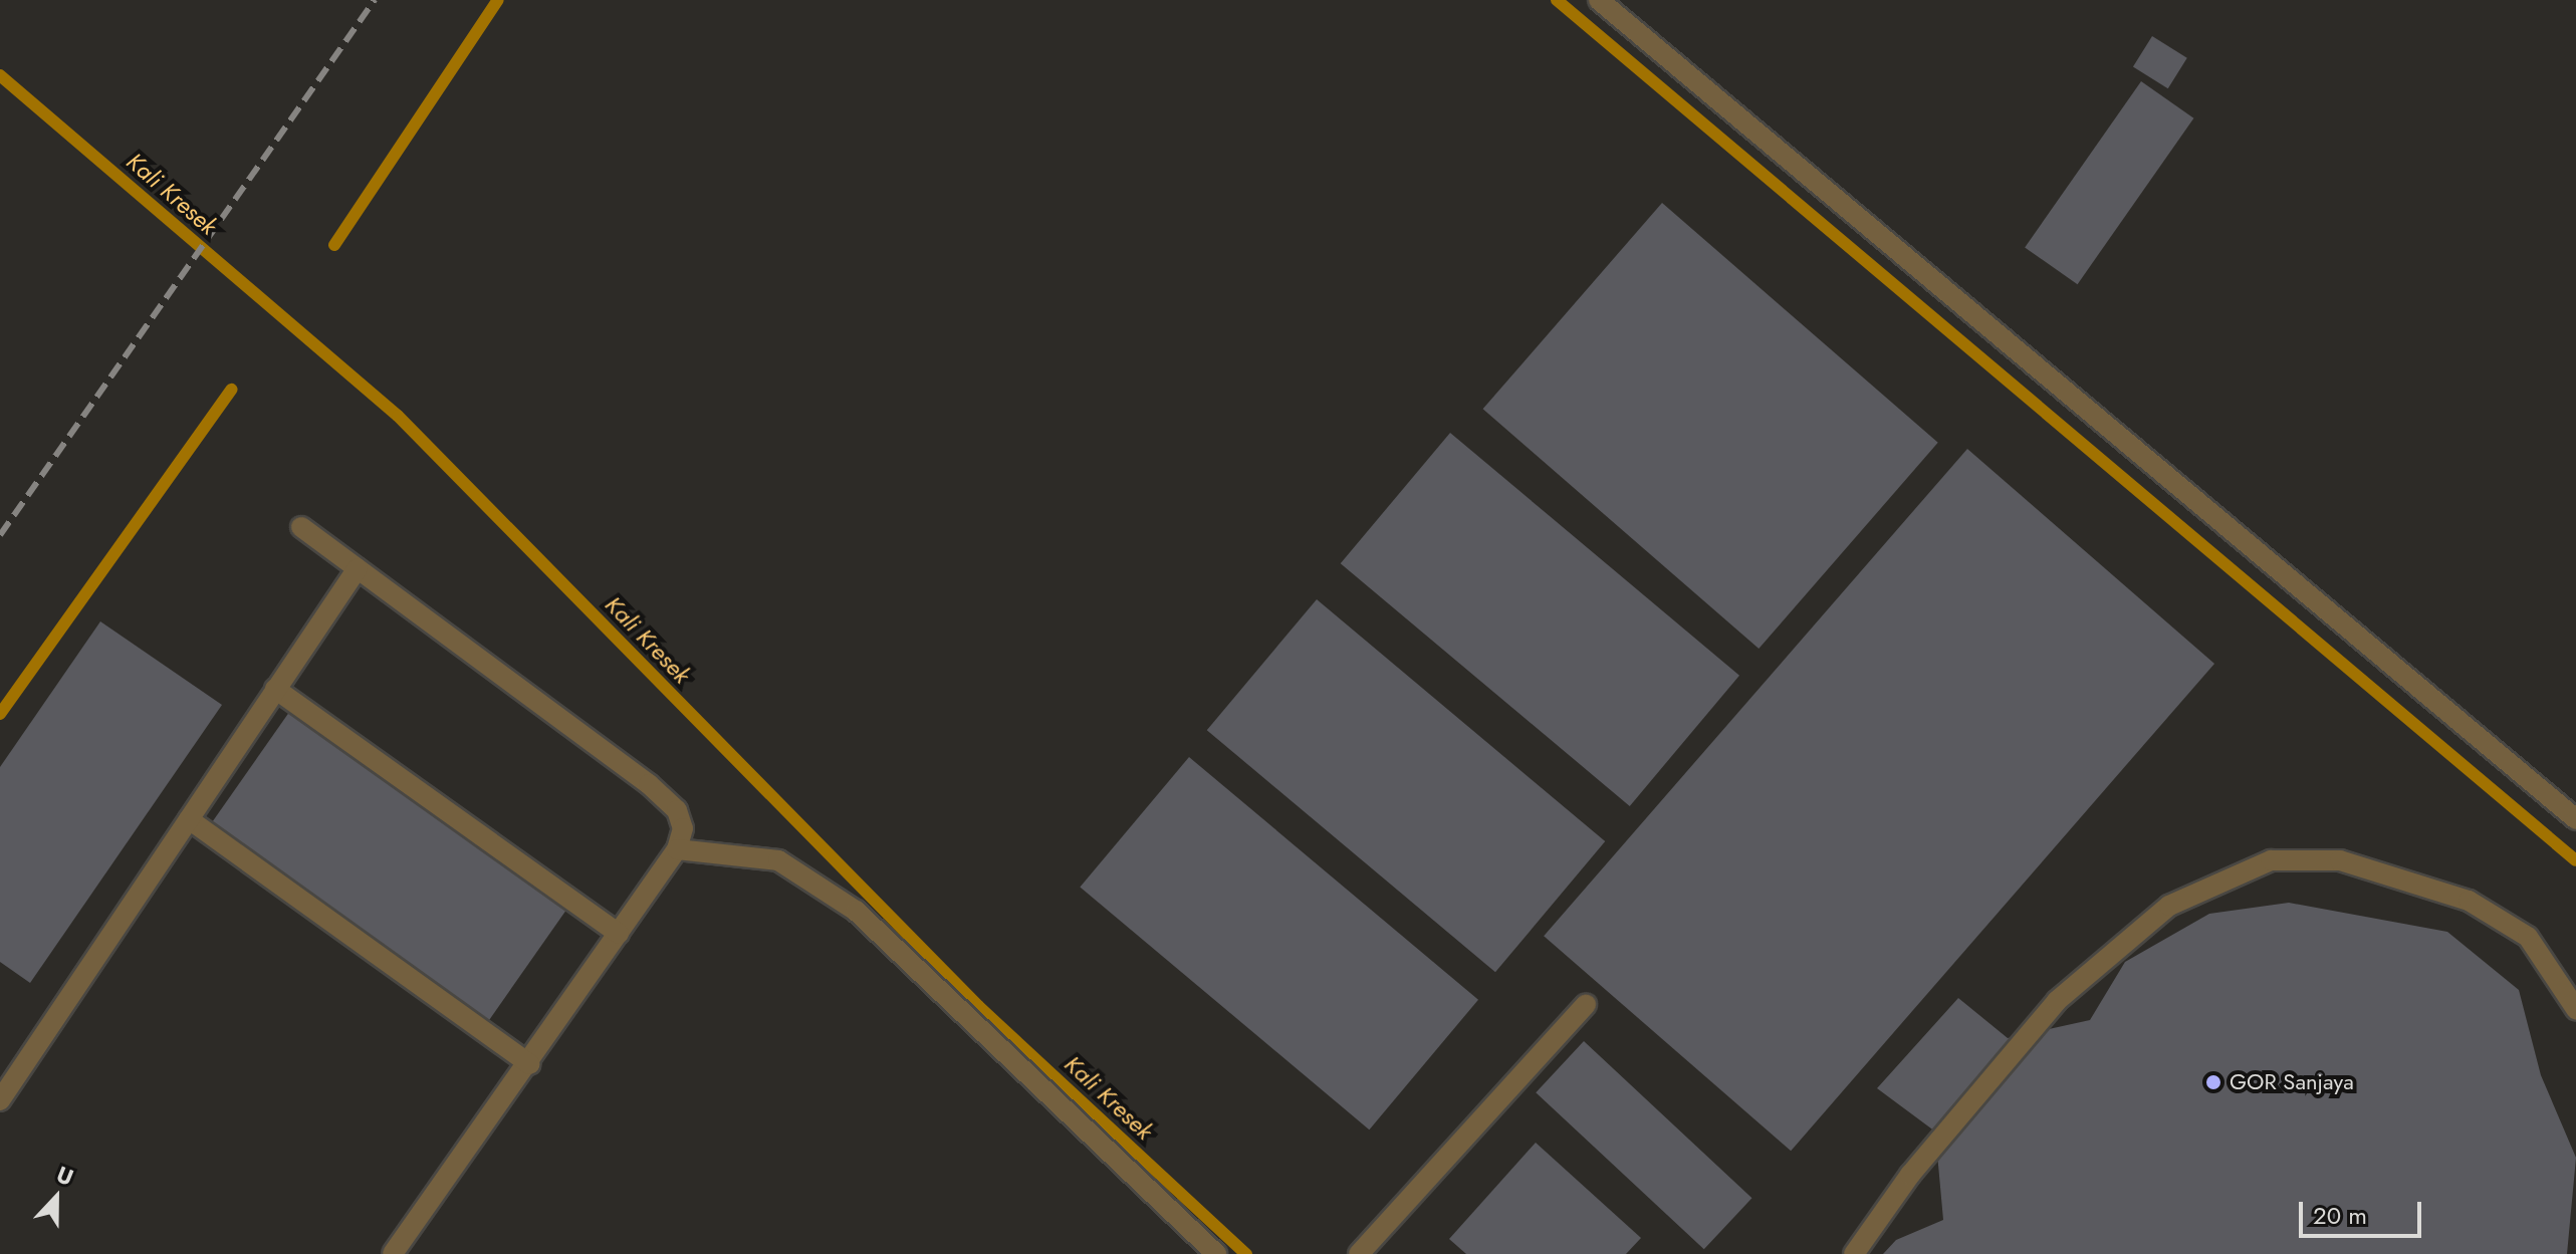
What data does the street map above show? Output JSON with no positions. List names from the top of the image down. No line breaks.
{"water":["Kali Kresek"],"places":["GOR Sanjaya"],"scale_bar":"20 m","north":"top"}
